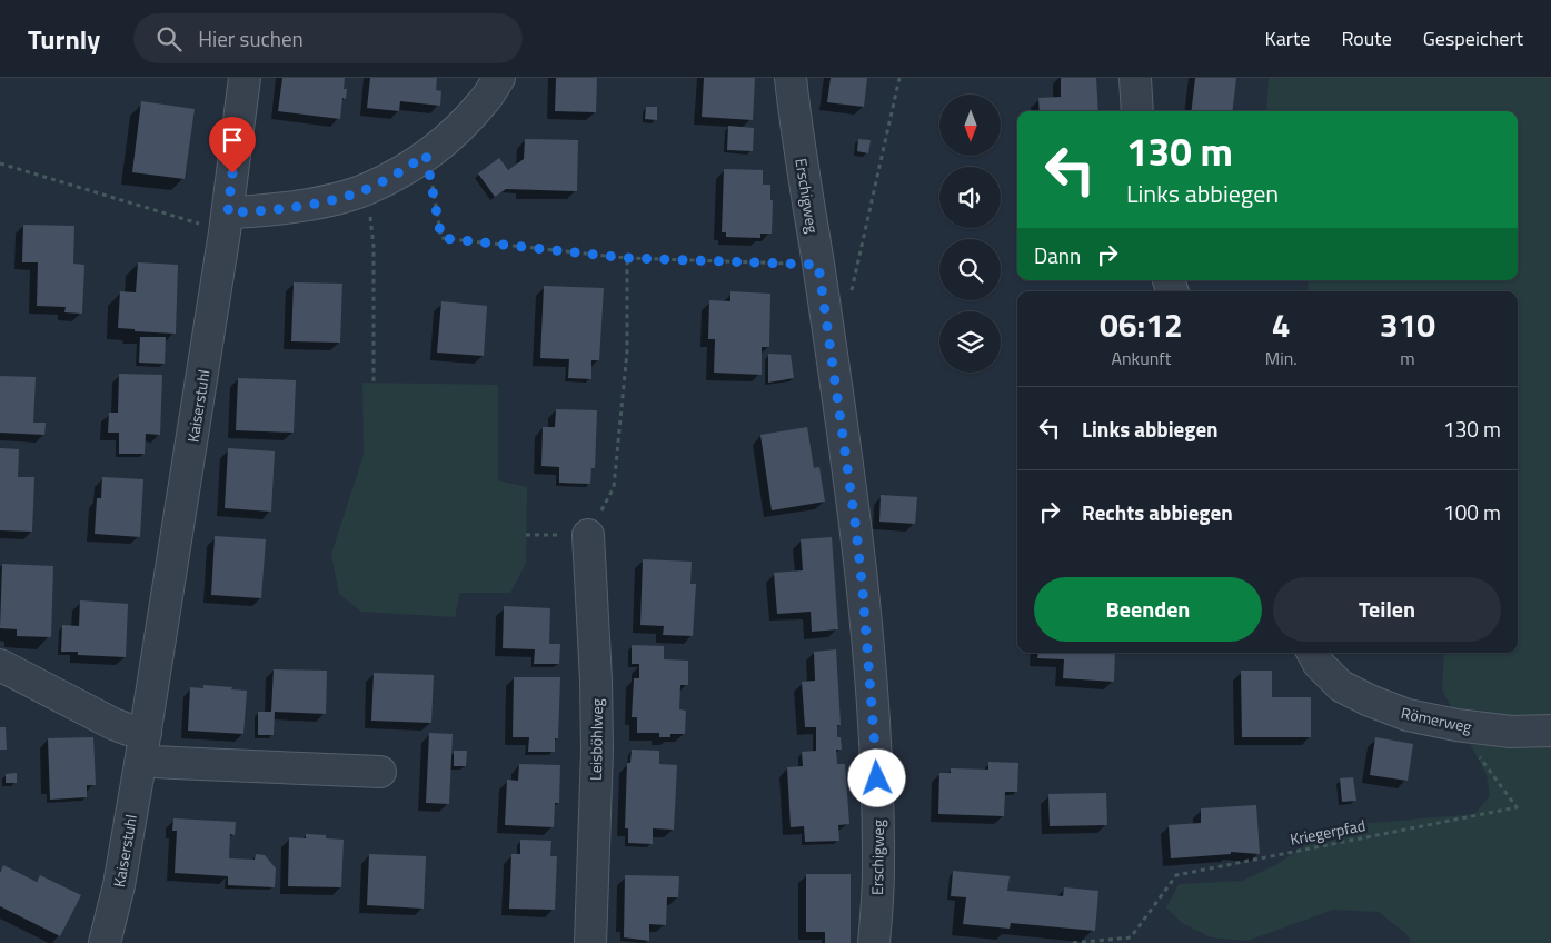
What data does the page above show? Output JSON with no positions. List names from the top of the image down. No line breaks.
{"streets":{"street":["Erschigweg","Kaiserstuhl","Römerweg","Leisböhlweg"],"path":["Kriegerpfad"]},"crossings":[["Römerweg","Kriegerpfad"]],"north":"bottom","page":{"header":"Turnly","search":"Hier suchen","nav":["Karte","Route","Gespeichert"],"turn":["130 m","Links abbiegen"],"then":"Dann","eta":["06:12","Ankunft","4","Min.","310","m"],"list":[{"name":"Links abbiegen","value":"130 m"},{"name":"Rechts abbiegen","value":"100 m"}],"buttons":["Beenden","Teilen"]}}
